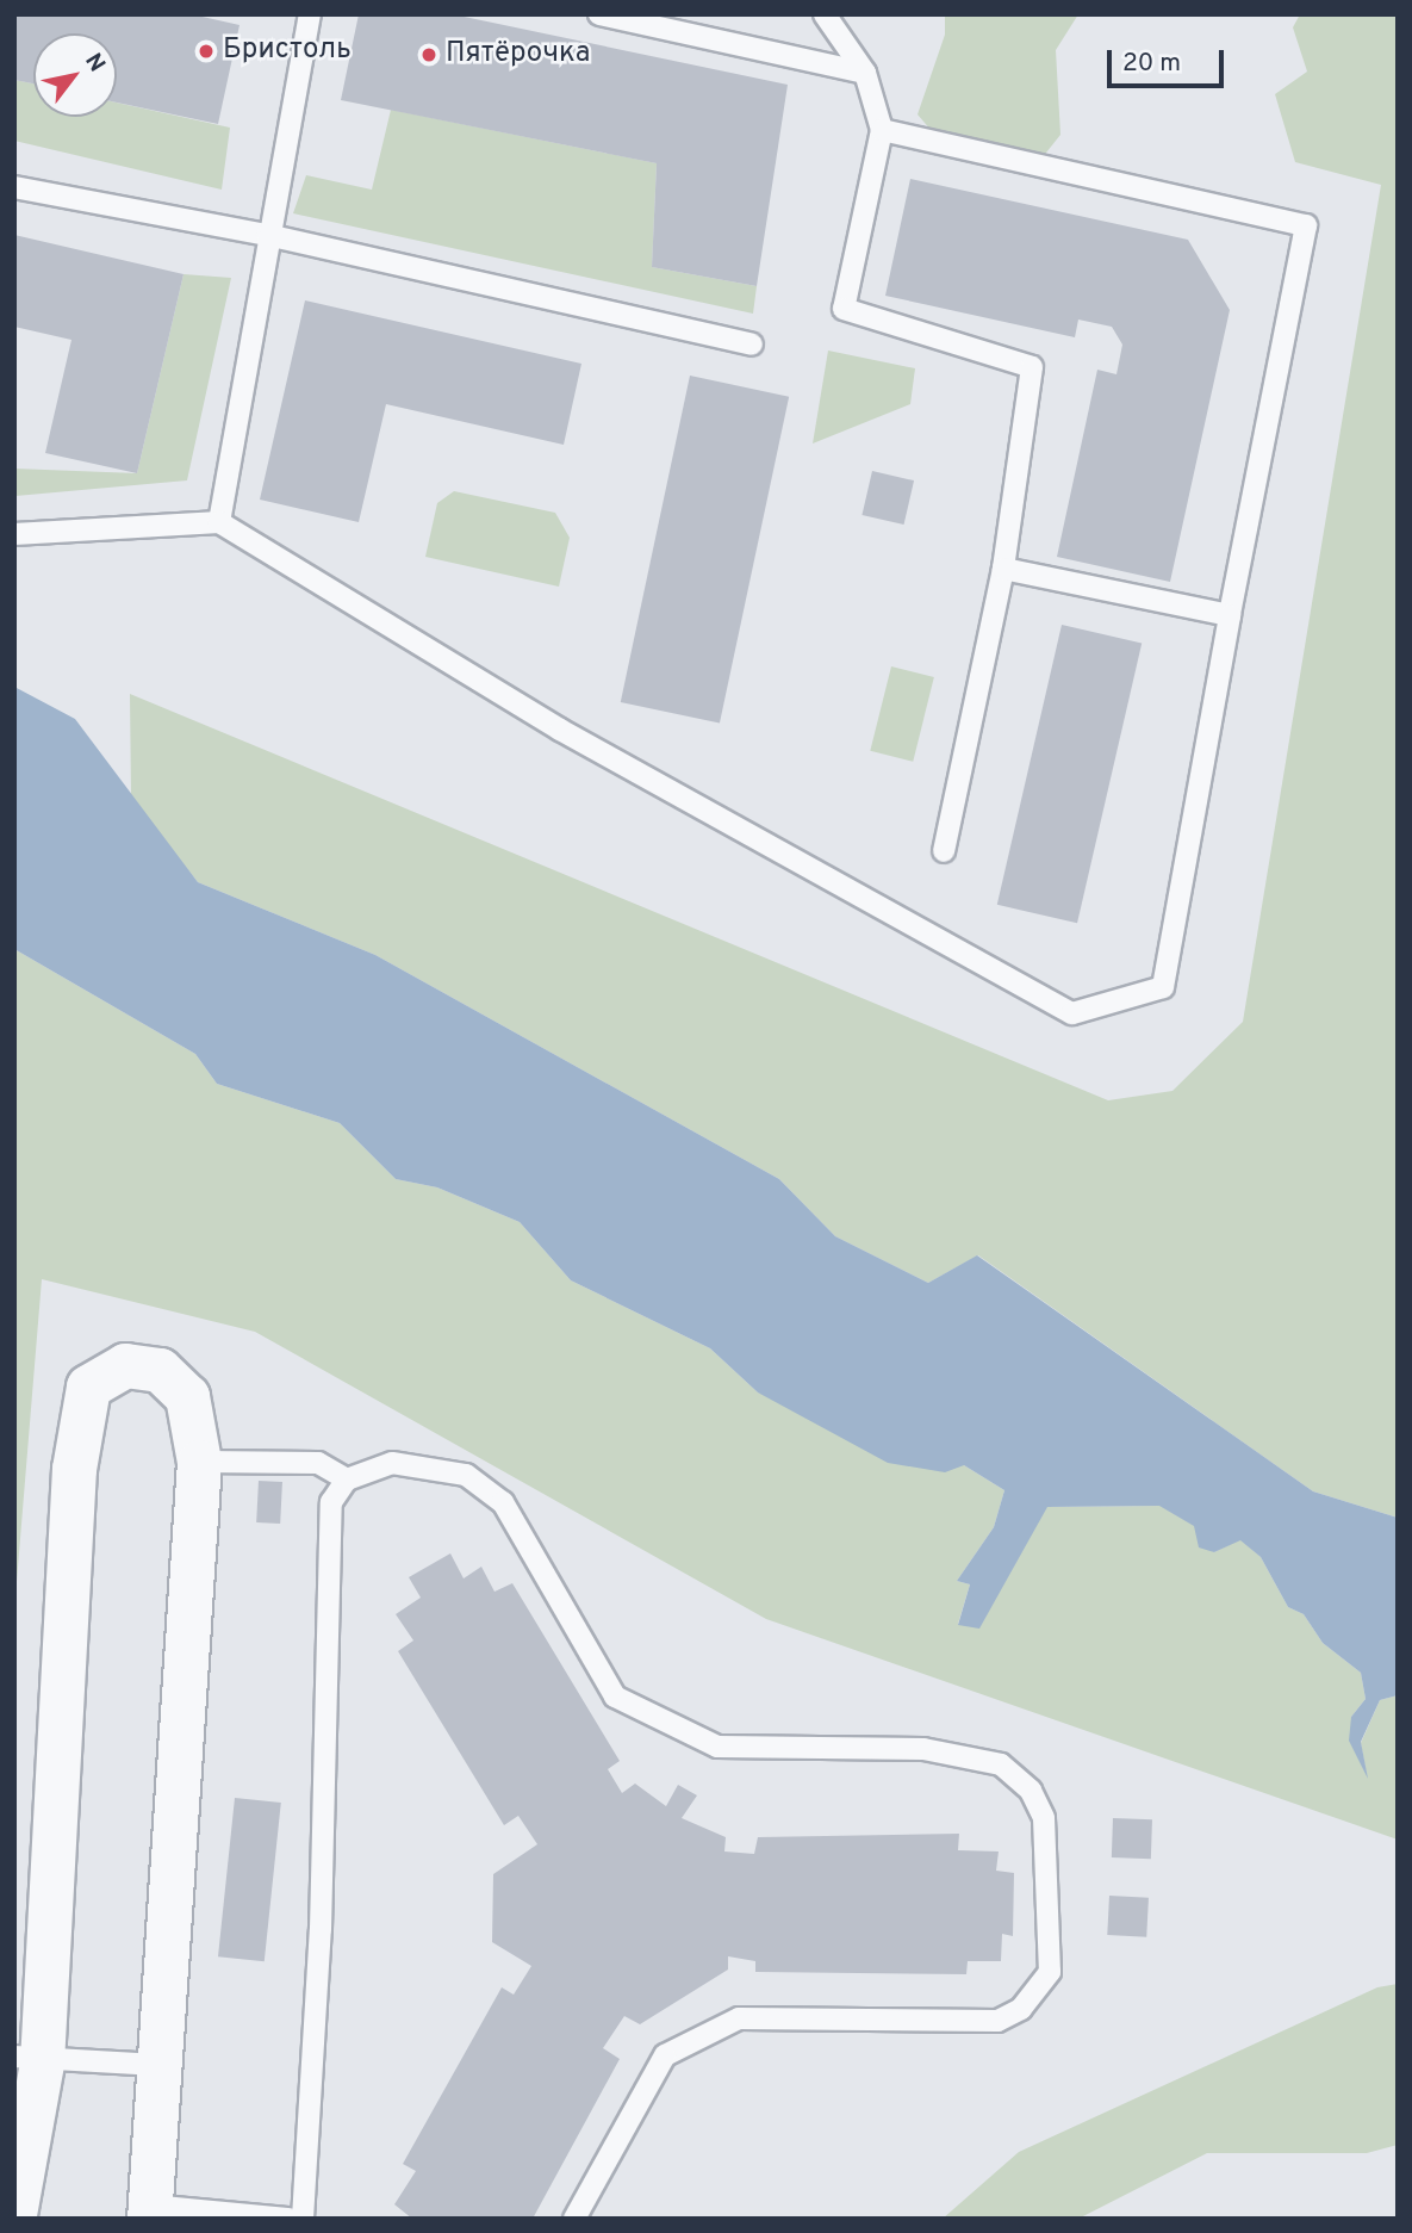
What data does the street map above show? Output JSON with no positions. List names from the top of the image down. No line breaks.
{"places":["Бристоль","Пятёрочка"],"scale_bar":"20 m","north":"top right"}
